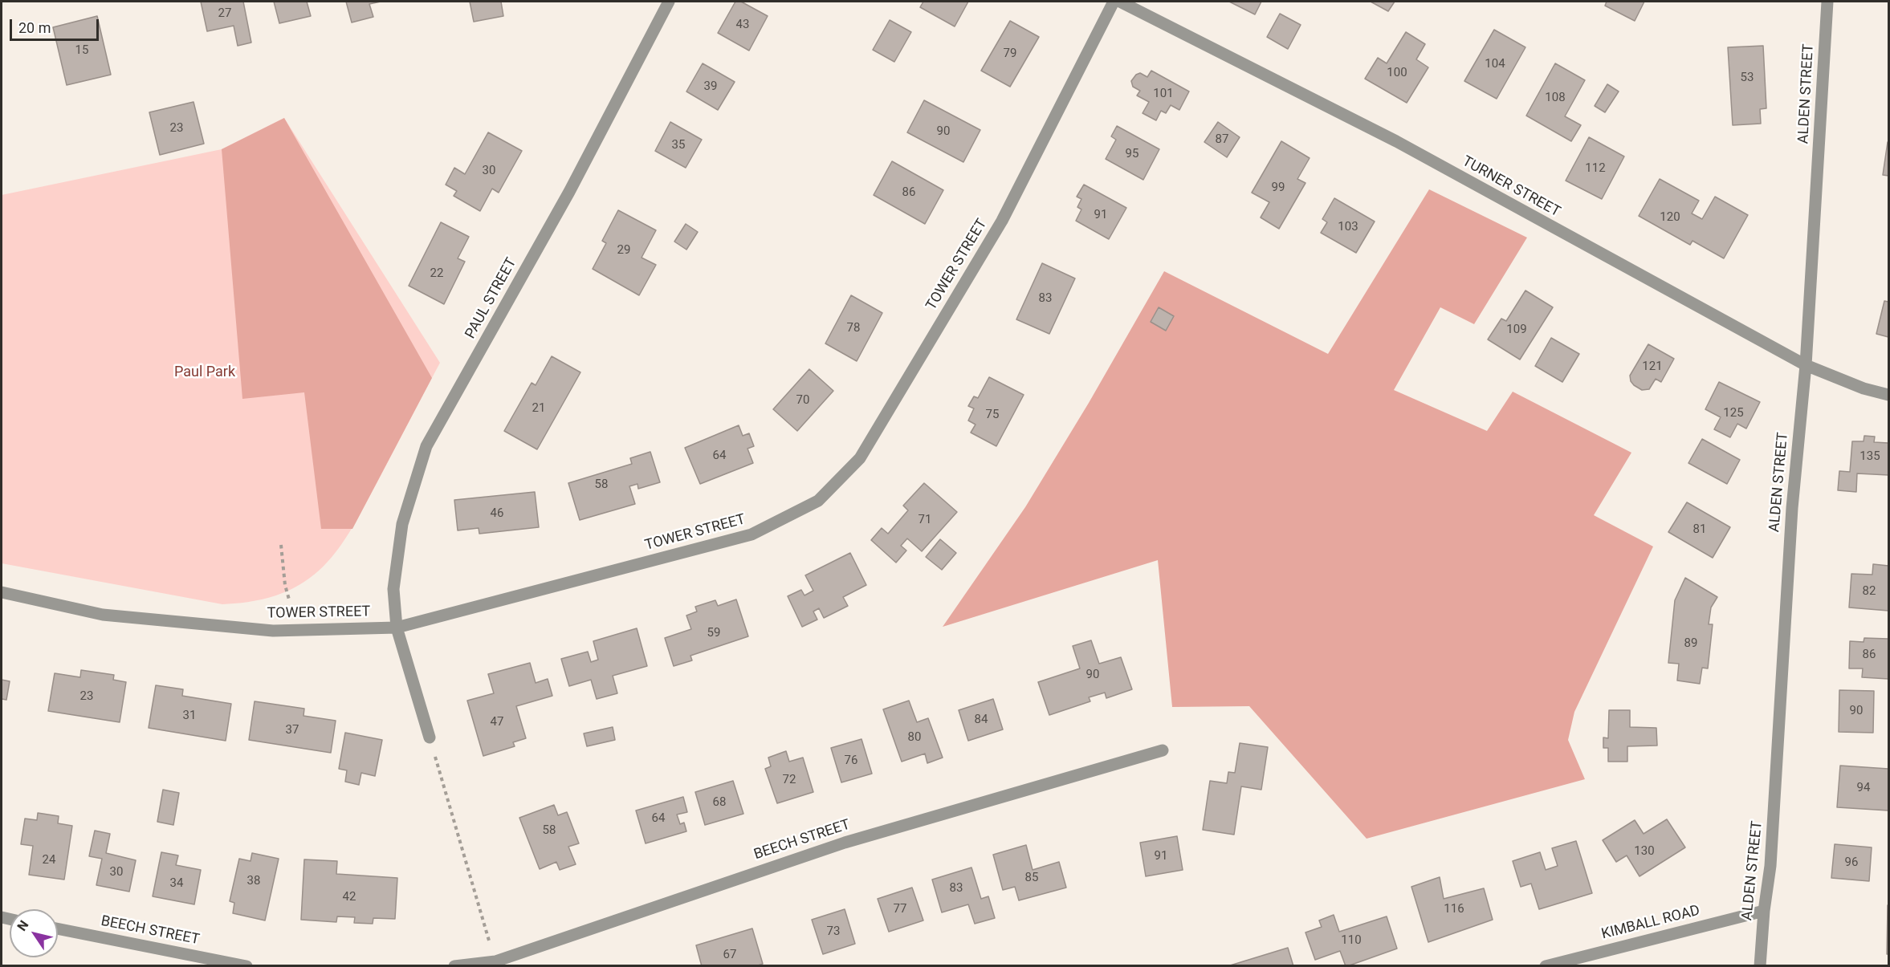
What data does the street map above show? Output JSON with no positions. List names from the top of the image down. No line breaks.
{"streets":{"street":["ALDEN STREET","TURNER STREET","TOWER STREET","PAUL STREET","BEECH STREET","KIMBALL ROAD"]},"crossings":[["ALDEN STREET","TURNER STREET"],["ALDEN STREET","KIMBALL ROAD"],["TOWER STREET","PAUL STREET"]],"parks":["Paul Park"],"house_numbers":["27","43","15","79","104","100","53","39","101","108","23","90","87","35","95","112","30","99","86","91","120","103","29","22","83","78","109","121","70","21","125","75","64","135","58","46","71","81","82","59","89","86","90","23","90","31","84","47","37","80","76","72","94","68","64","58","130","91","24","96","30","85","38","34","83","42","77","116","73","110","67"],"scale_bar":"20 m","north":"top left"}
